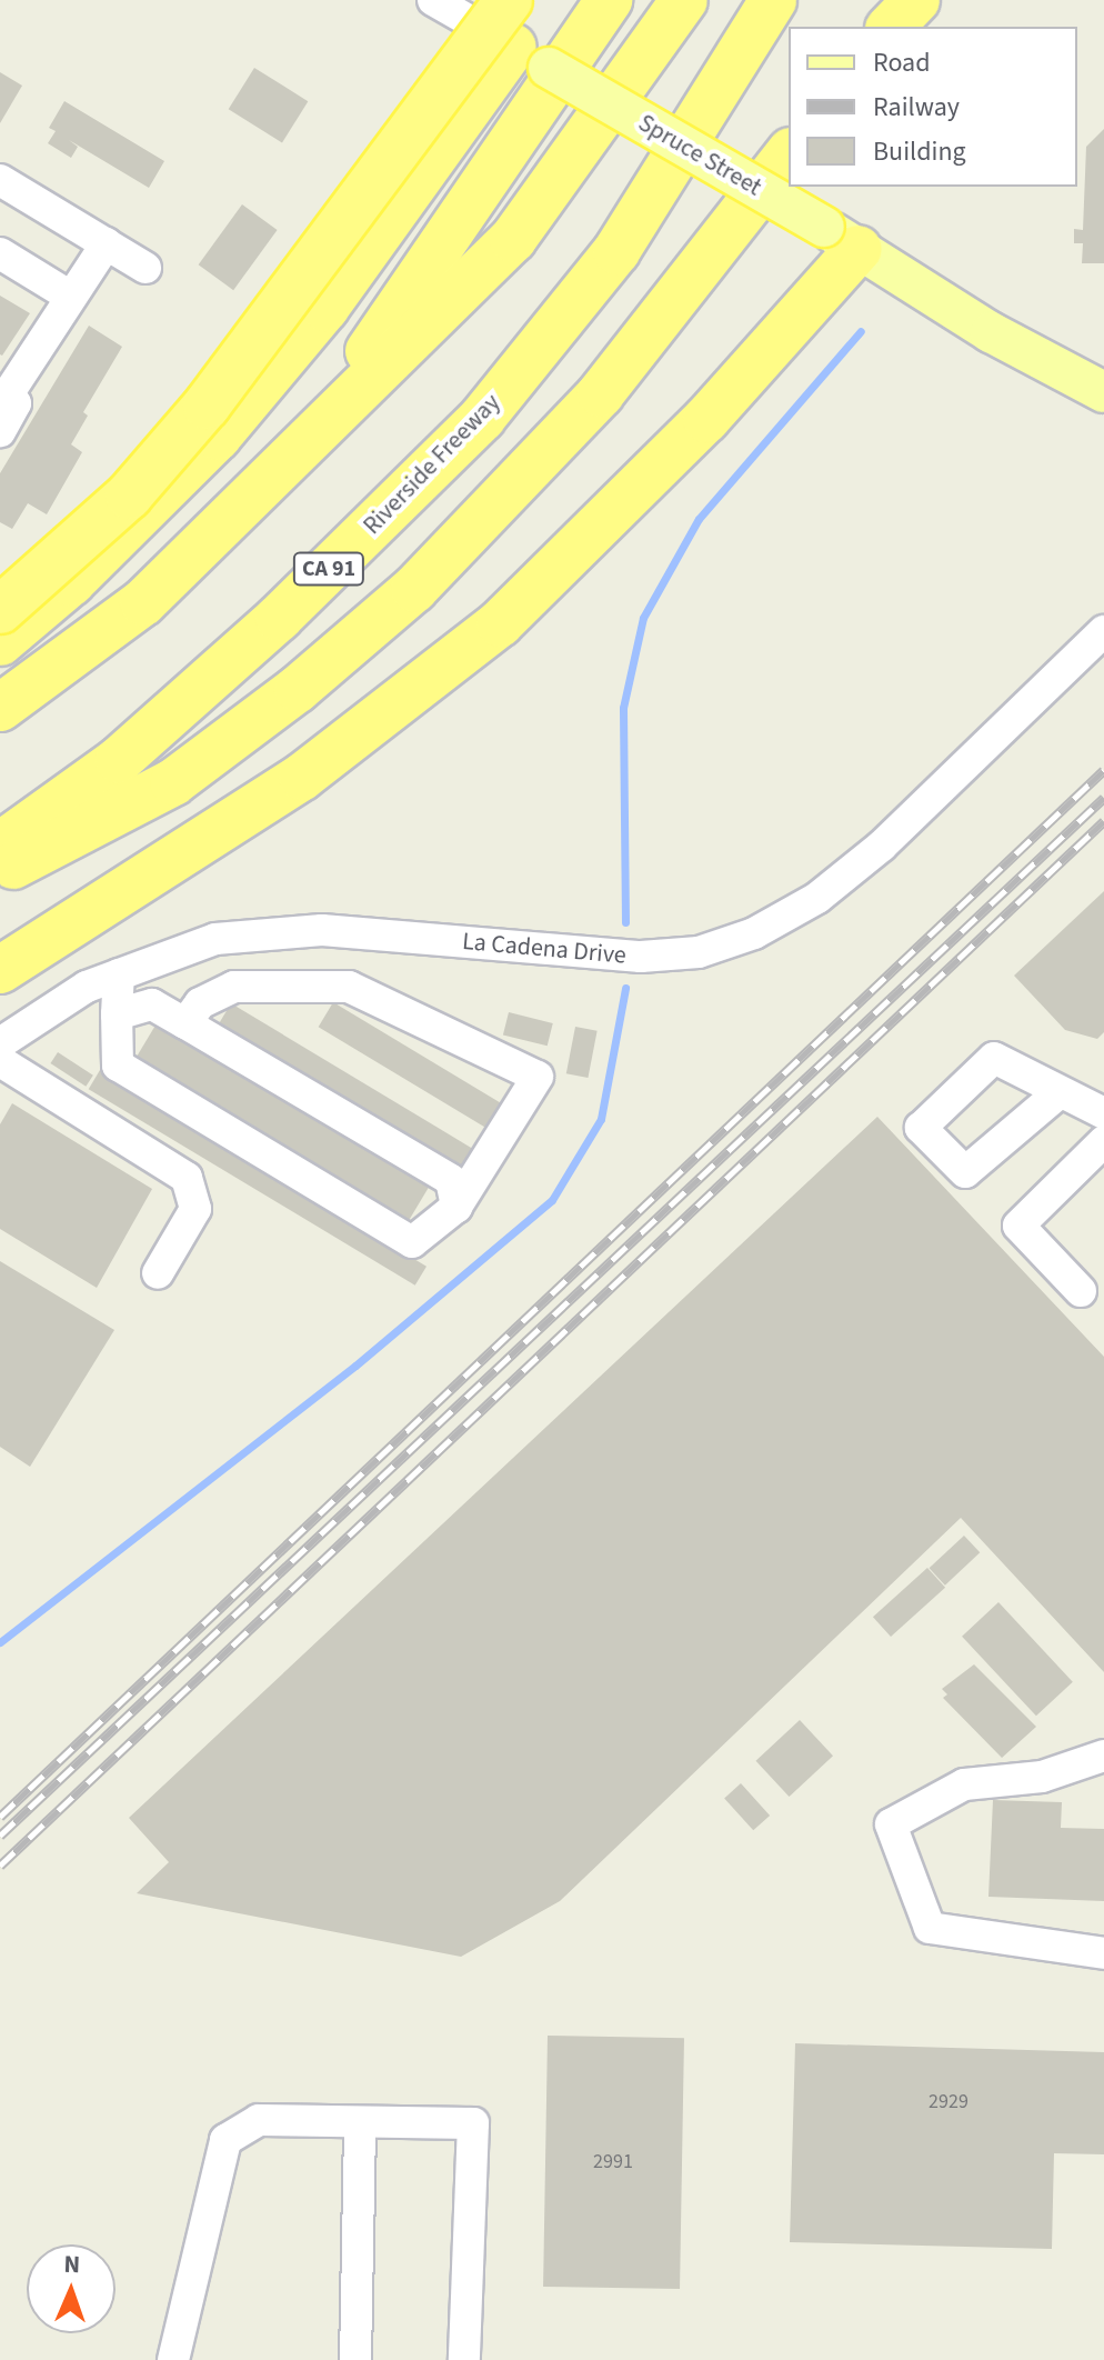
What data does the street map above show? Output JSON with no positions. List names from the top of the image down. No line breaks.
{"streets":{"highway":["Riverside Freeway","CA 91"],"main road":["Spruce Street"],"street":["La Cadena Drive"]},"house_numbers":["2929","2991"],"legend":["Road","Railway","Building"],"north":"top"}
